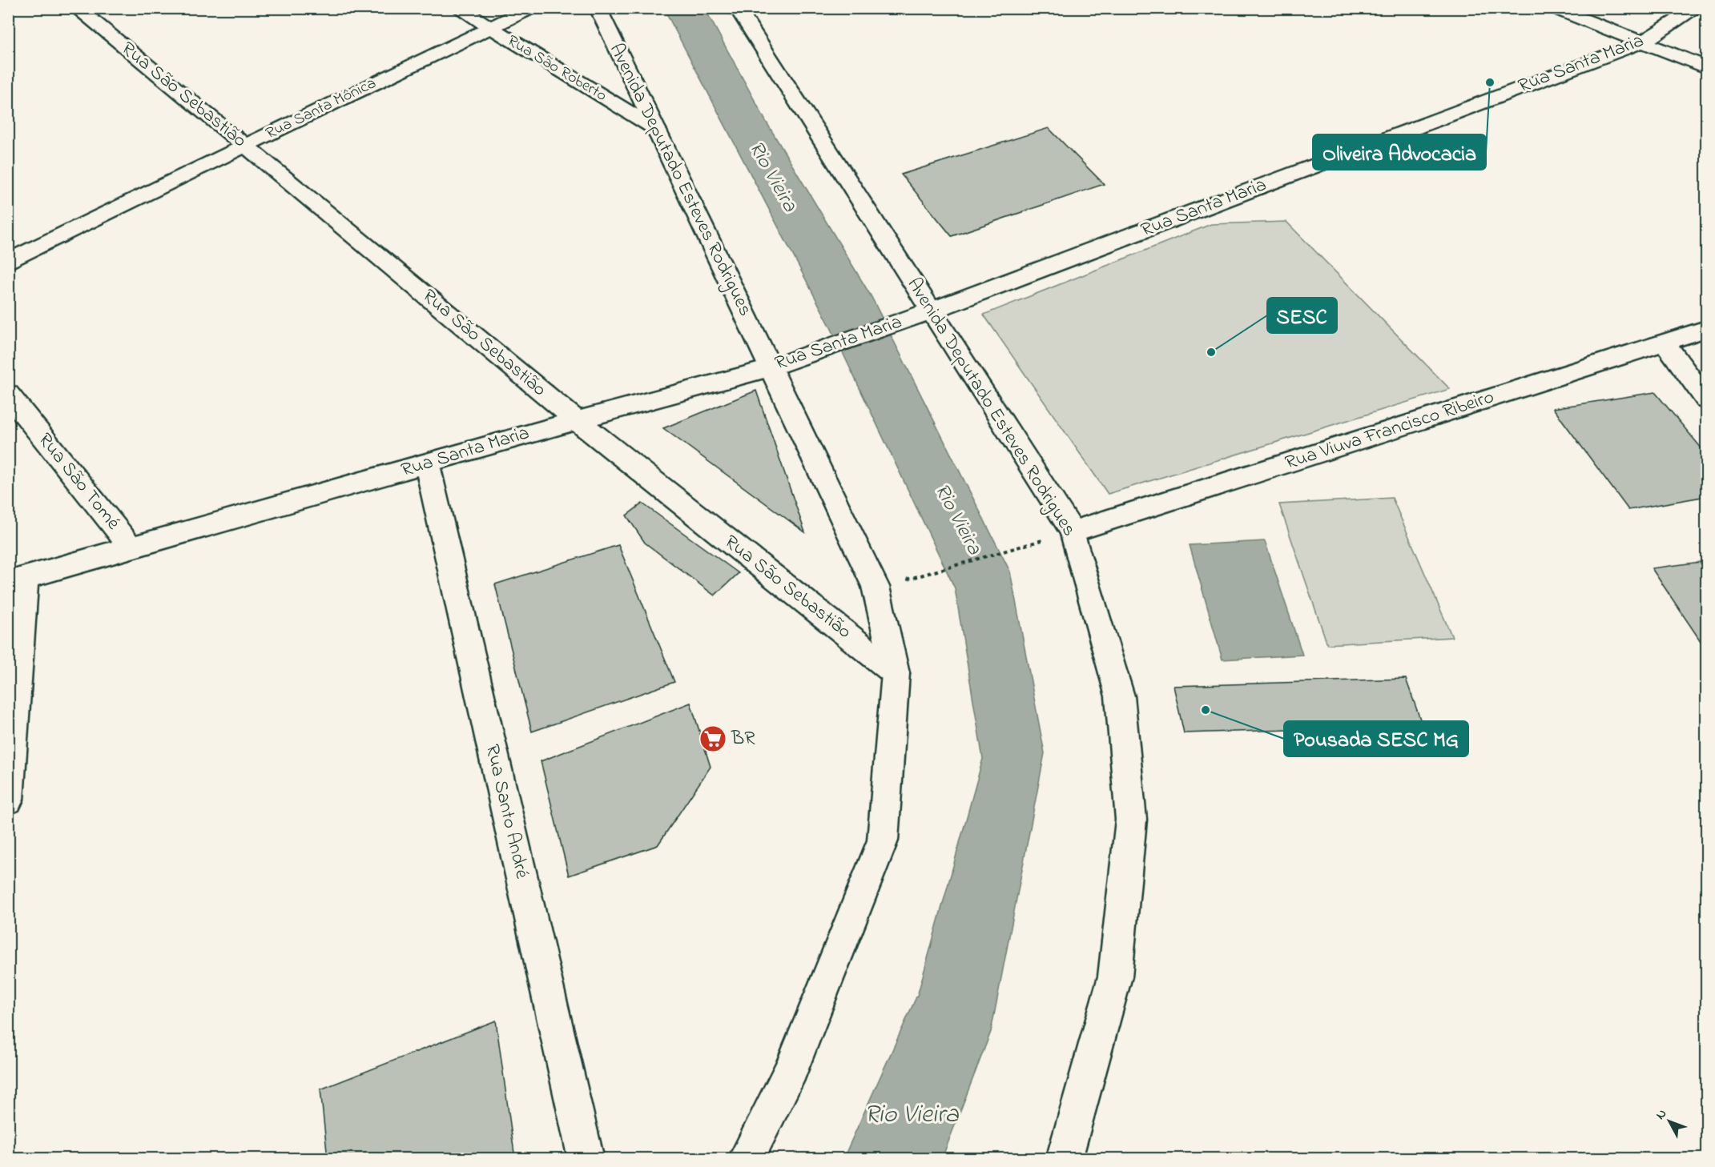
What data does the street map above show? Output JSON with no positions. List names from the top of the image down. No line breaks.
{"streets":{"street":["Rua Santa Maria","Rua São Roberto","Rua São Sebastião","Rua Santa Mônica","Avenida Deputado Esteves Rodrigues","Rua Viuva Francisco Ribeiro","Rua São Tomé","Rua Santo André"]},"crossings":[["Rua Santa Maria","Rua São Sebastião"],["Rua Santa Maria","Avenida Deputado Esteves Rodrigues"],["Rua Santa Maria","Rua São Tomé"],["Rua Santa Maria","Rua Santo André"],["Rua São Roberto","Rua Santa Mônica"],["Rua São Roberto","Avenida Deputado Esteves Rodrigues"],["Rua São Sebastião","Rua Santa Mônica"],["Rua São Sebastião","Avenida Deputado Esteves Rodrigues"],["Avenida Deputado Esteves Rodrigues","Rua Viuva Francisco Ribeiro"]],"water":["Rio Vieira"],"places":{"other":["Oliveira Advocacia","SESC","Pousada SESC MG"],"supermarket":["BR"]},"north":"top left"}
